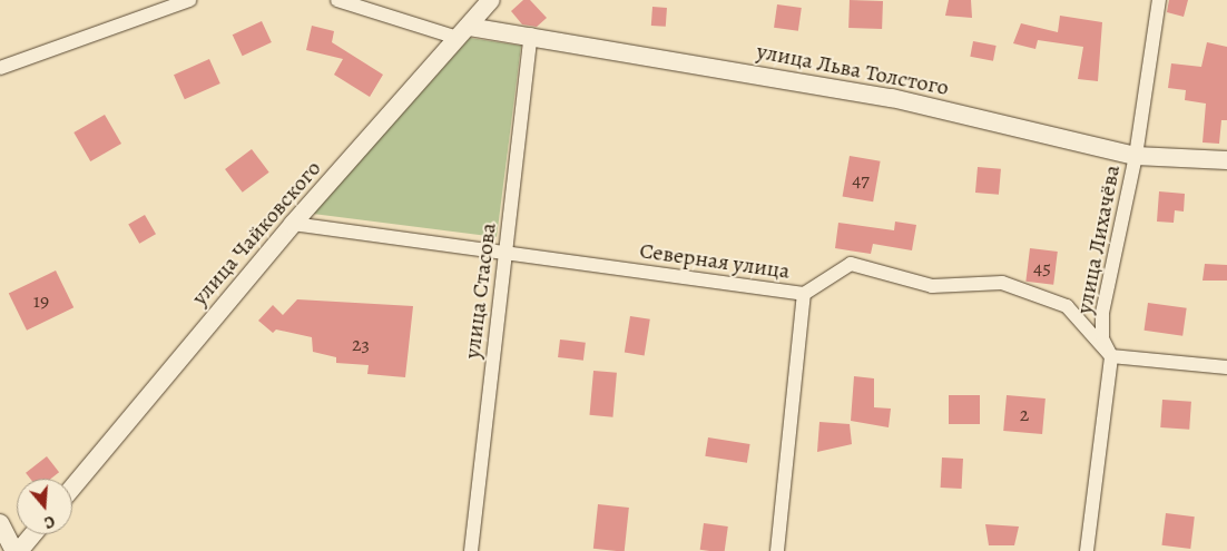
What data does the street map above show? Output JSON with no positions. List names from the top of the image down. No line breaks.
{"streets":{"street":["улица Льва Толстого","улица Чайковского","улица Лихачёва","Северная улица","улица Стасова"]},"crossings":[["улица Льва Толстого","улица Чайковского"],["улица Льва Толстого","улица Лихачёва"],["улица Льва Толстого","улица Стасова"],["улица Чайковского","Северная улица"],["улица Лихачёва","Северная улица"],["Северная улица","улица Стасова"]],"house_numbers":["47","45","19","23","2"],"north":"bottom"}
